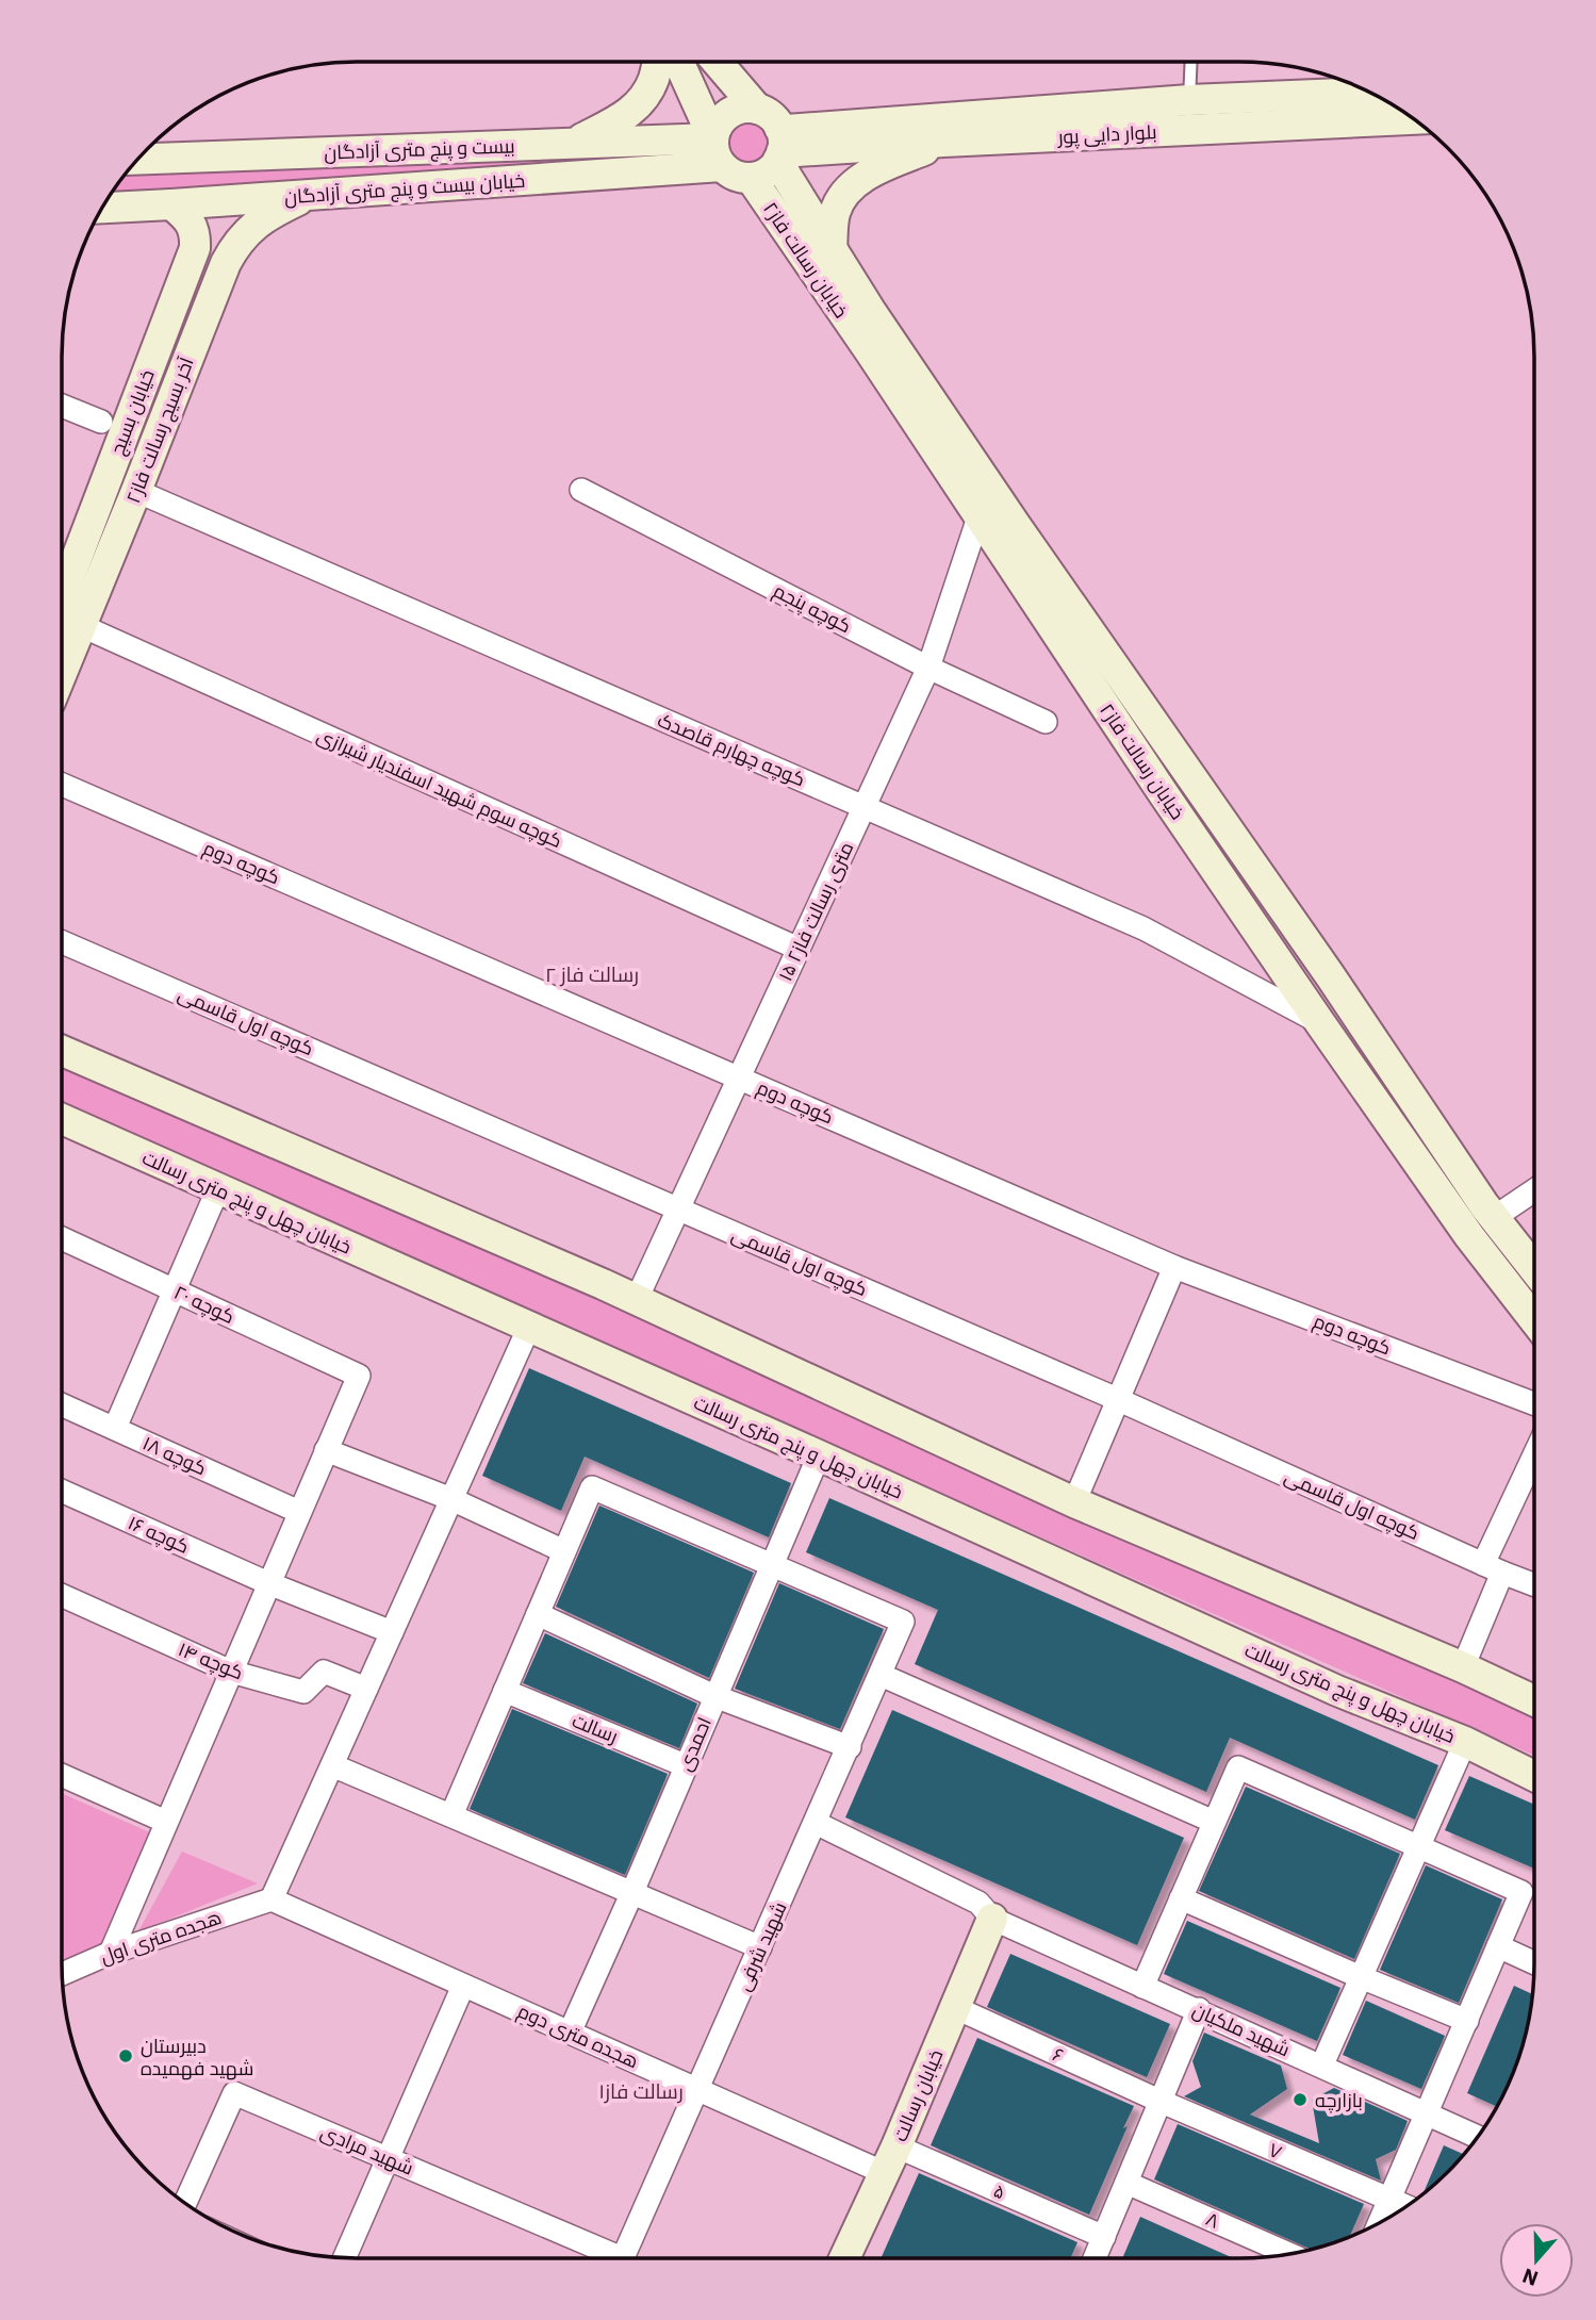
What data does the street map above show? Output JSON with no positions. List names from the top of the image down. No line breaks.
{"streets":{"main road":["بلوار دایی پور","بیست و پنج متری آزادگان","خیابان بیست و پنج متری آزادگان","خیابان رسالت فاز۲","خیابان بسیج","آخر بسیج رسالت فاز۲","خیابان چهل و پنج متری رسالت","خیابان رسالت"],"street":["کوچه پنجم","کوچه چهارم قاصدک","کوچه سوم شهید اسفندیار شیرازی","کوچه دوم","۱۵ متری رسالت فاز۲","کوچه اول قاسمی","۲۰ کوچه","۱۸ کوچه","۱۶ کوچه","‍‍ ۱۴ کوچه","رسالت","احمدی","هجده متری اول","شهید شرفی","شهید ملکیان","هجده متری دوم","۶","شهید مرادی","۷","۵","۸"]},"crossings":[["بلوار دایی پور","بیست و پنج متری آزادگان"],["بلوار دایی پور","خیابان بیست و پنج متری آزادگان"],["بلوار دایی پور","خیابان رسالت فاز۲"],["بیست و پنج متری آزادگان","خیابان بیست و پنج متری آزادگان"],["بیست و پنج متری آزادگان","خیابان رسالت فاز۲"],["خیابان بیست و پنج متری آزادگان","خیابان رسالت فاز۲"],["خیابان بیست و پنج متری آزادگان","آخر بسیج رسالت فاز۲"],["خیابان رسالت فاز۲","کوچه چهارم قاصدک"],["خیابان رسالت فاز۲","۱۵ متری رسالت فاز۲"],["خیابان بسیج","آخر بسیج رسالت فاز۲"],["آخر بسیج رسالت فاز۲","کوچه چهارم قاصدک"],["آخر بسیج رسالت فاز۲","کوچه سوم شهید اسفندیار شیرازی"],["کوچه پنجم","۱۵ متری رسالت فاز۲"],["کوچه چهارم قاصدک","۱۵ متری رسالت فاز۲"],["کوچه سوم شهید اسفندیار شیرازی","۱۵ متری رسالت فاز۲"],["کوچه دوم","۱۵ متری رسالت فاز۲"],["۱۵ متری رسالت فاز۲","کوچه اول قاسمی"],["خیابان چهل و پنج متری رسالت","احمدی"],["رسالت","احمدی"],["احمدی","شهید شرفی"],["احمدی","هجده متری دوم"],["هجده متری اول","هجده متری دوم"],["شهید شرفی","شهید ملکیان"],["شهید شرفی","هجده متری دوم"],["شهید ملکیان","خیابان رسالت"],["هجده متری دوم","خیابان رسالت"],["هجده متری دوم","۵"],["۶","خیابان رسالت"],["۶","۷"],["خیابان رسالت","۵"]],"districts":["رسالت فاز ۲","رسالت فاز۱"],"places":["دبیرستان شهید فهمیده","بازارچه"],"north":"bottom"}
